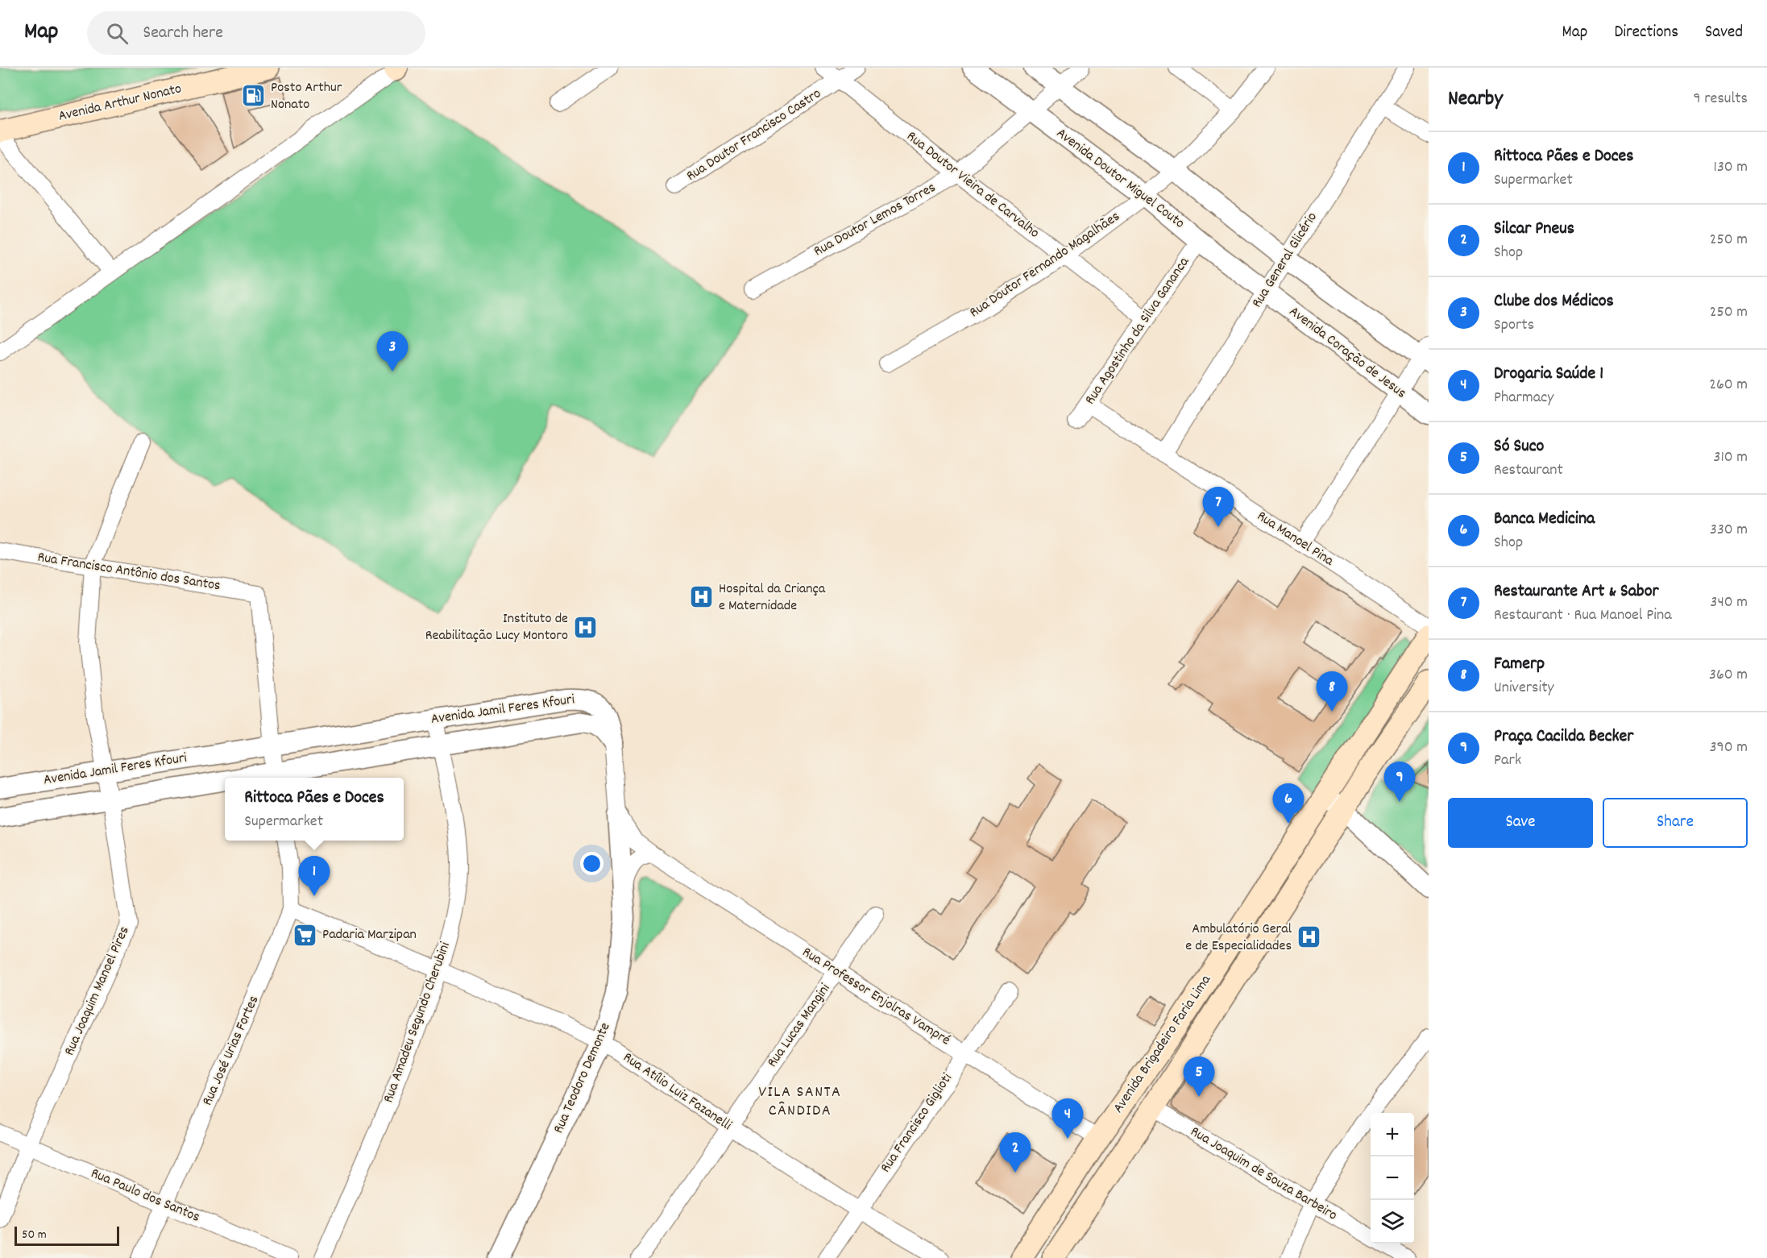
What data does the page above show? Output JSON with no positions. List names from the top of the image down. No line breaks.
{"streets":{"main road":["Avenida Arthur Nonato","Avenida Brigadeiro Faria Lima"],"street":["Rua Doutor Francisco Castro","Avenida Doutor Miguel Couto","Rua Doutor Vieira de Carvalho","Rua Doutor Lemos Torres","Rua General Glicério","Rua Doutor Fernando Magalhães","Rua Agostinho da Silva Gananca","Avenida Coração de Jesus","Rua Manoel Pina","Rua Francisco Antônio dos Santos","Avenida Jamil Feres Kfouri","Rua Joaquim Manoel Pires","Rua Professor Enjolras Vampré","Rua Amadeu Segundo Cherubini","Rua Lucas Mangini","Rua José Urias Fortes","Rua Teodoro Demonte","Rua Atílio Luiz Fazanelli","Rua Francisco Giglioti","Rua Joaquim de Souza Barbeiro","Rua Paulo dos Santos"]},"crossings":[["Rua Doutor Francisco Castro","Rua Doutor Vieira de Carvalho"],["Avenida Doutor Miguel Couto","Rua Doutor Lemos Torres"],["Avenida Doutor Miguel Couto","Rua General Glicério"],["Avenida Doutor Miguel Couto","Rua Doutor Fernando Magalhães"],["Avenida Doutor Miguel Couto","Rua Agostinho da Silva Gananca"],["Avenida Doutor Miguel Couto","Avenida Coração de Jesus"],["Rua Doutor Vieira de Carvalho","Rua Doutor Lemos Torres"],["Rua Doutor Vieira de Carvalho","Rua Doutor Fernando Magalhães"],["Rua Doutor Vieira de Carvalho","Rua Agostinho da Silva Gananca"],["Rua General Glicério","Avenida Coração de Jesus"],["Rua General Glicério","Rua Manoel Pina"],["Rua Agostinho da Silva Gananca","Rua Manoel Pina"],["Rua Francisco Antônio dos Santos","Avenida Jamil Feres Kfouri"],["Rua Francisco Antônio dos Santos","Rua Joaquim Manoel Pires"],["Avenida Jamil Feres Kfouri","Rua Joaquim Manoel Pires"],["Avenida Jamil Feres Kfouri","Rua Amadeu Segundo Cherubini"],["Avenida Jamil Feres Kfouri","Rua Teodoro Demonte"],["Rua Joaquim Manoel Pires","Rua Paulo dos Santos"],["Rua Professor Enjolras Vampré","Rua Lucas Mangini"],["Rua Professor Enjolras Vampré","Avenida Brigadeiro Faria Lima"],["Rua Professor Enjolras Vampré","Rua Teodoro Demonte"],["Rua Professor Enjolras Vampré","Rua Francisco Giglioti"],["Rua Amadeu Segundo Cherubini","Rua Atílio Luiz Fazanelli"],["Rua Lucas Mangini","Rua Atílio Luiz Fazanelli"],["Avenida Brigadeiro Faria Lima","Rua Joaquim de Souza Barbeiro"],["Rua José Urias Fortes","Rua Atílio Luiz Fazanelli"],["Rua José Urias Fortes","Rua Paulo dos Santos"],["Rua Teodoro Demonte","Rua Atílio Luiz Fazanelli"],["Rua Atílio Luiz Fazanelli","Rua Francisco Giglioti"]],"districts":["VILA SANTA CÂNDIDA"],"places":{"fuel station":["Posto Arthur Nonato"],"hospital":["Hospital da Criança e Maternidade","Instituto de Reabilitação Lucy Montoro","Ambulatório Geral e de Especialidades"],"supermarket":["Padaria Marzipan"]},"scale_bar":"50 m","page":{"header":"Map","search":"Search here","nav":["Map","Directions","Saved"],"heading":["Nearby","9 results"],"list":[{"mark":"1","name":"Rittoca Pães e Doces","note":"Supermarket","value":"130 m"},{"mark":"2","name":"Silcar Pneus","note":"Shop","value":"250 m"},{"mark":"3","name":"Clube dos Médicos","note":"Sports","value":"250 m"},{"mark":"4","name":"Drogaria Saúde 1","note":"Pharmacy","value":"260 m"},{"mark":"5","name":"Só Suco","note":"Restaurant","value":"310 m"},{"mark":"6","name":"Banca Medicina","note":"Shop","value":"330 m"},{"mark":"7","name":"Restaurante Art & Sabor","note":"Restaurant · Rua Manoel Pina","value":"340 m"},{"mark":"8","name":"Famerp","note":"University","value":"360 m"},{"mark":"9","name":"Praça Cacilda Becker","note":"Park","value":"390 m"}],"pins":["3","7","8","9","6","1","5","4","2"],"popup":["Rittoca Pães e Doces","Supermarket"],"buttons":["Save","Share"],"map_buttons":["+","−"],"scale":"50 m"}}
